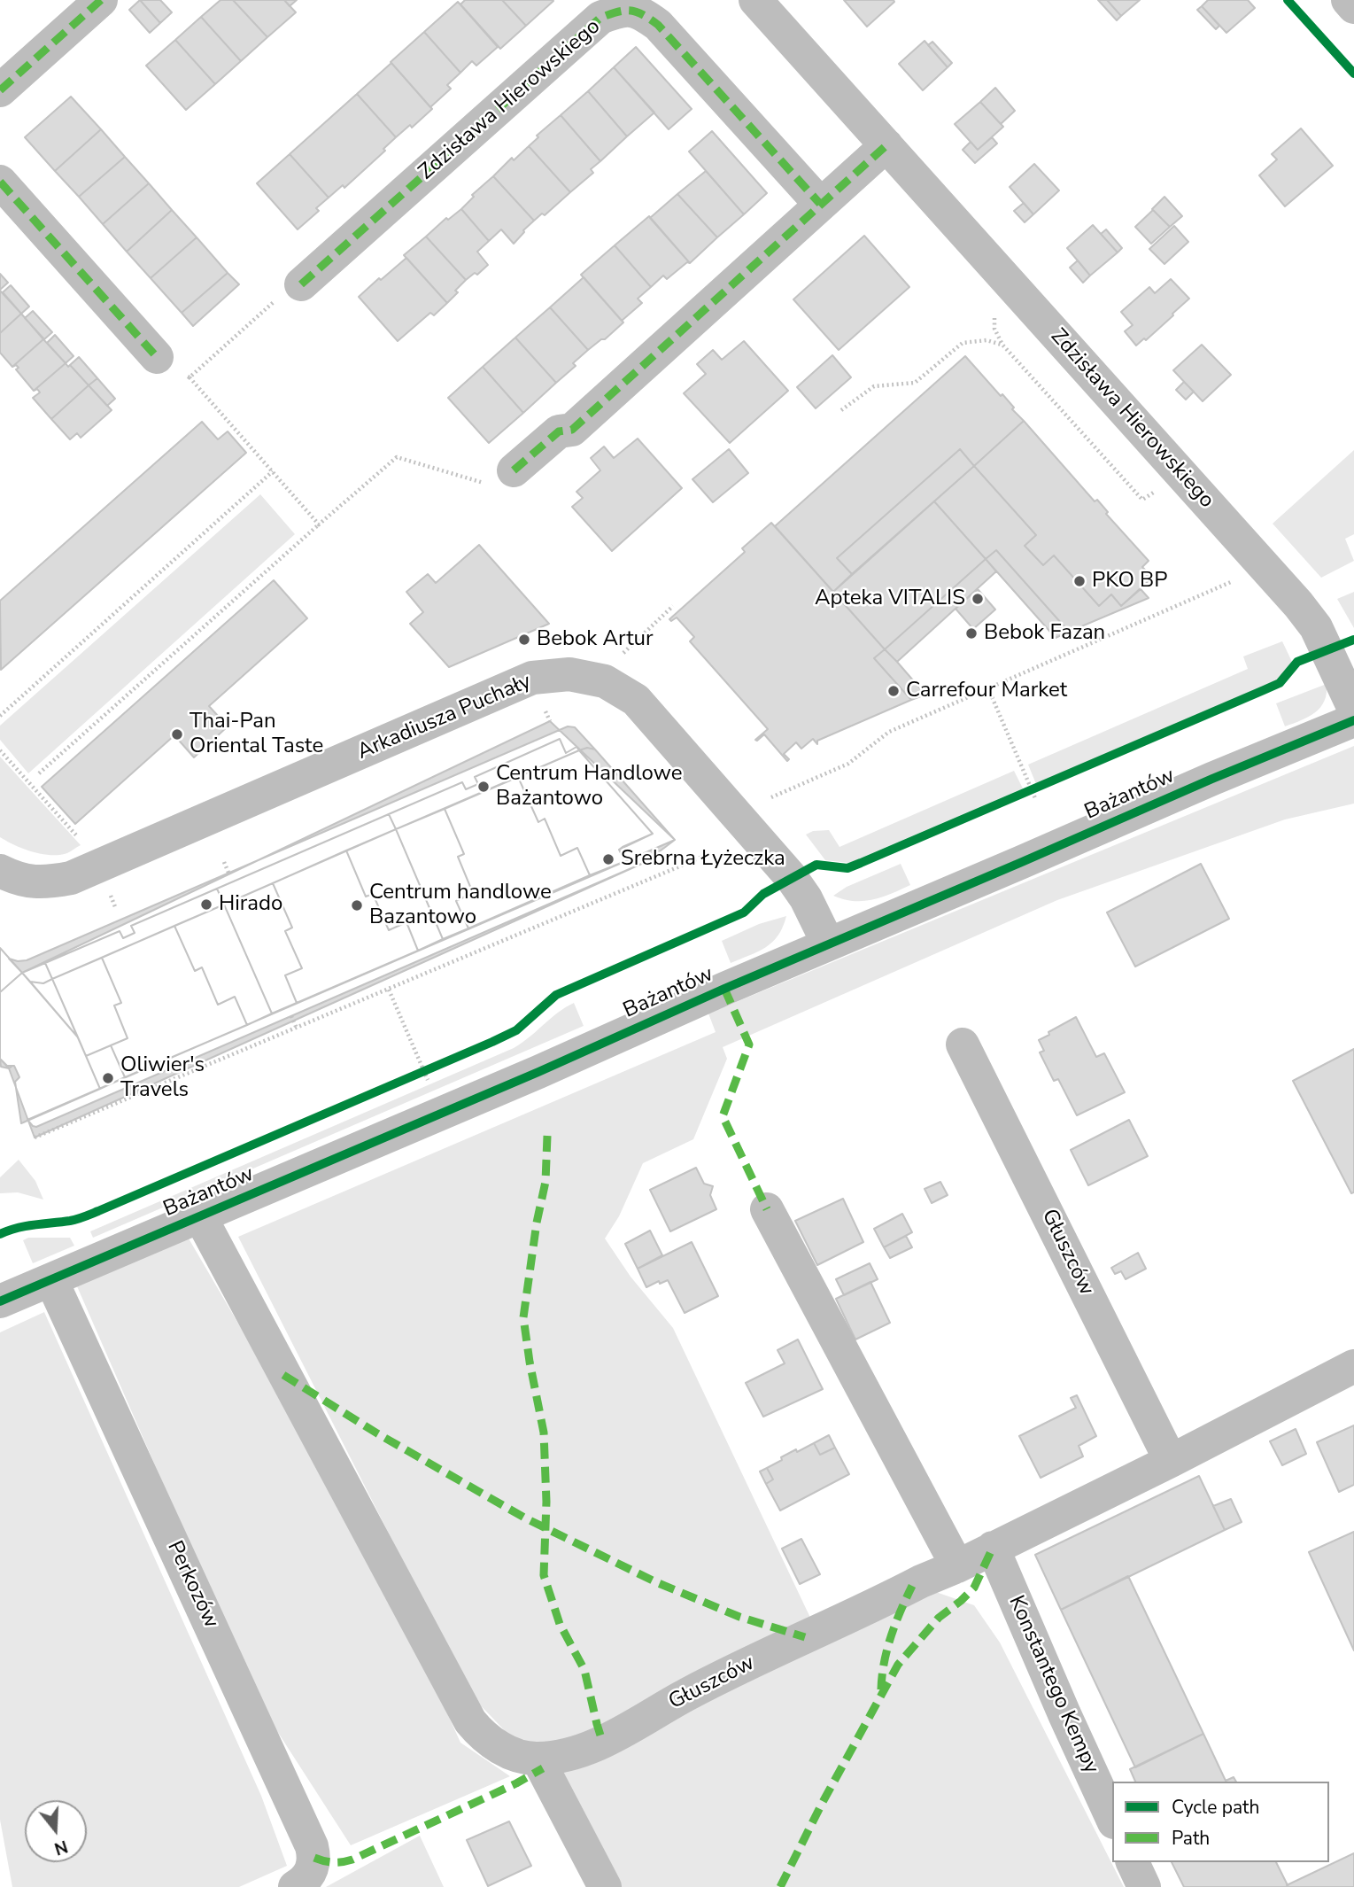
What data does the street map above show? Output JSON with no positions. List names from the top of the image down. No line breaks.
{"streets":{"street":["Zdzisława Hierowskiego","Arkadiusza Puchały","Bażantów","Głuszców","Perkozów","Konstantego Kempy"]},"crossings":[["Arkadiusza Puchały","Bażantów"],["Bażantów","Głuszców"],["Bażantów","Perkozów"],["Głuszców","Konstantego Kempy"]],"places":["PKO BP","Apteka VITALIS","Bebok Fazan","Bebok Artur","Carrefour Market","Thai-Pan Oriental Taste","Centrum Handlowe Bażantowo","Srebrna Łyżeczka","Hirado","Centrum handlowe Bazantowo","Oliwier's Travels"],"legend":["Cycle path","Path"],"north":"bottom"}
